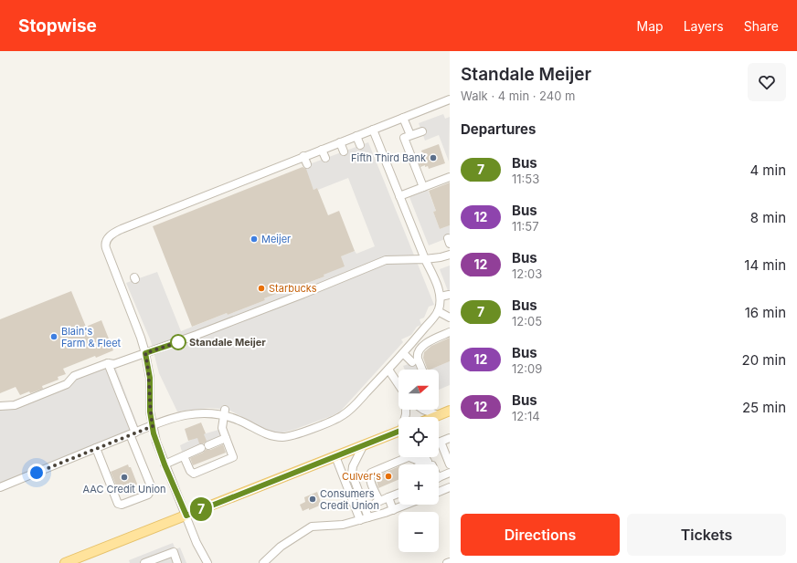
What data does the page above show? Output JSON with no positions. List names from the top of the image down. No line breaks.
{"places":["Fifth Third Bank","Meijer","Starbucks","Blain's Farm & Fleet","Standale Meijer","Culver's","AAC Credit Union","Consumers Credit Union"],"lines":["bus line 7"],"north":"right","page":{"header":"Stopwise","nav":["Map","Layers","Share"],"on_map":"7","heading":[["Standale Meijer","Walk · 4 min · 240 m"],"Departures"],"list":[{"mark":"7","name":"Bus","note":"11:53","value":"4 min"},{"mark":"12","name":"Bus","note":"11:57","value":"8 min"},{"mark":"12","name":"Bus","note":"12:03","value":"14 min"},{"mark":"7","name":"Bus","note":"12:05","value":"16 min"},{"mark":"12","name":"Bus","note":"12:09","value":"20 min"},{"mark":"12","name":"Bus","note":"12:14","value":"25 min"}],"map_buttons":["+","−"],"buttons":["Directions","Tickets"]}}
